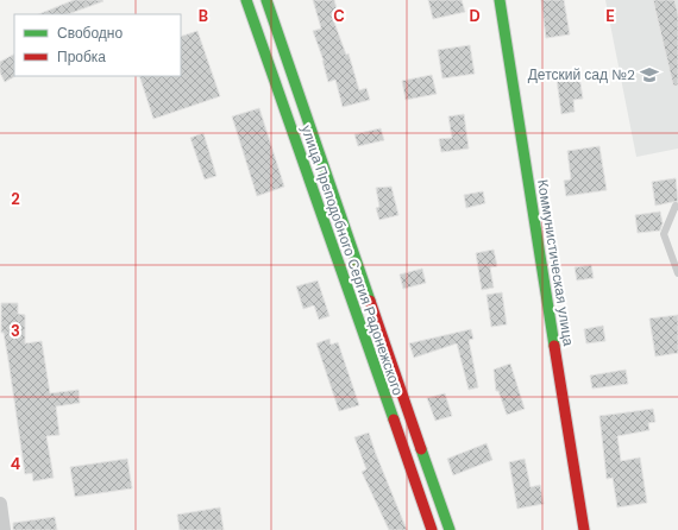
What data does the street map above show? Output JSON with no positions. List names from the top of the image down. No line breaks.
{"streets":{"street":["улица Преподобного Сергия Радонежского","Коммунистическая улица"]},"places":{"school or university":["Детский сад №2"]},"legend":["Свободно","Пробка"],"grid":{"columns":["B","C","D","E"],"rows":["2","3","4"]}}
